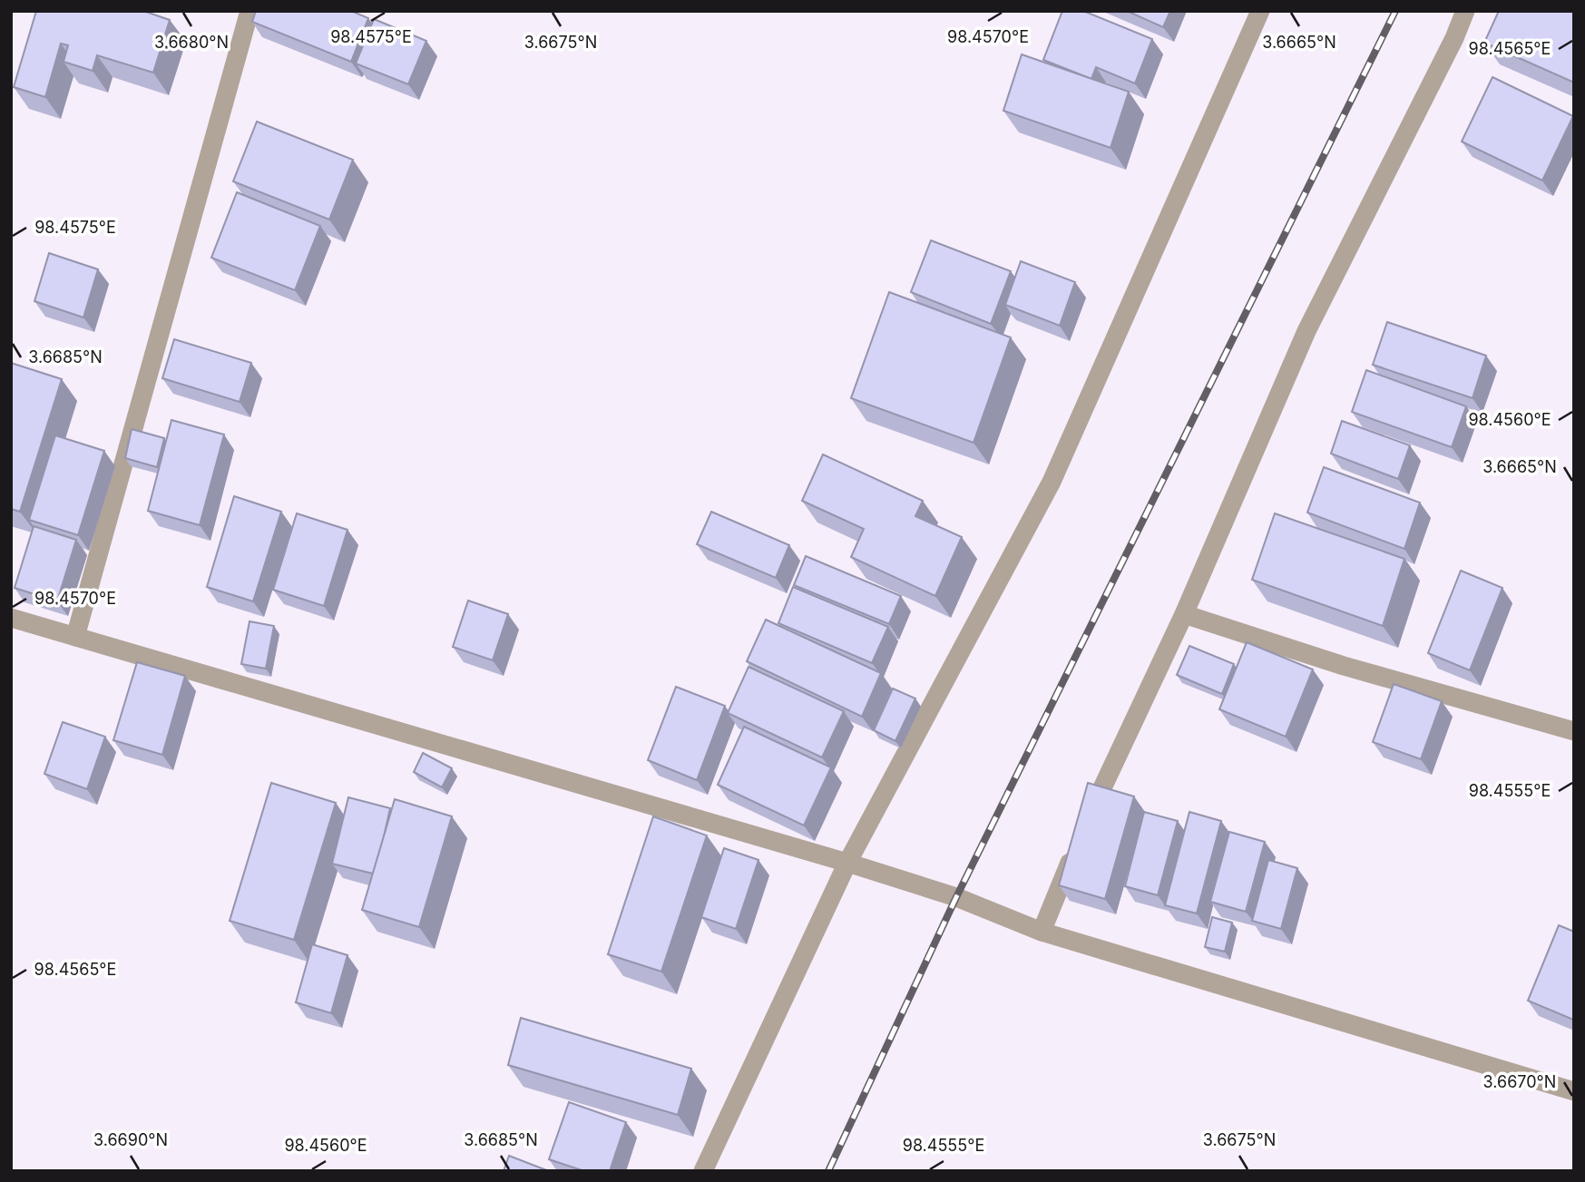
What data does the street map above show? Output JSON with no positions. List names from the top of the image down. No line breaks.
{"coordinates":["98.4575°E","98.4570°E","3.6680°N","3.6675°N","3.6665°N","98.4565°E","3.6685°N","98.4560°E","98.4555°E","3.6670°N","3.6690°N"]}
